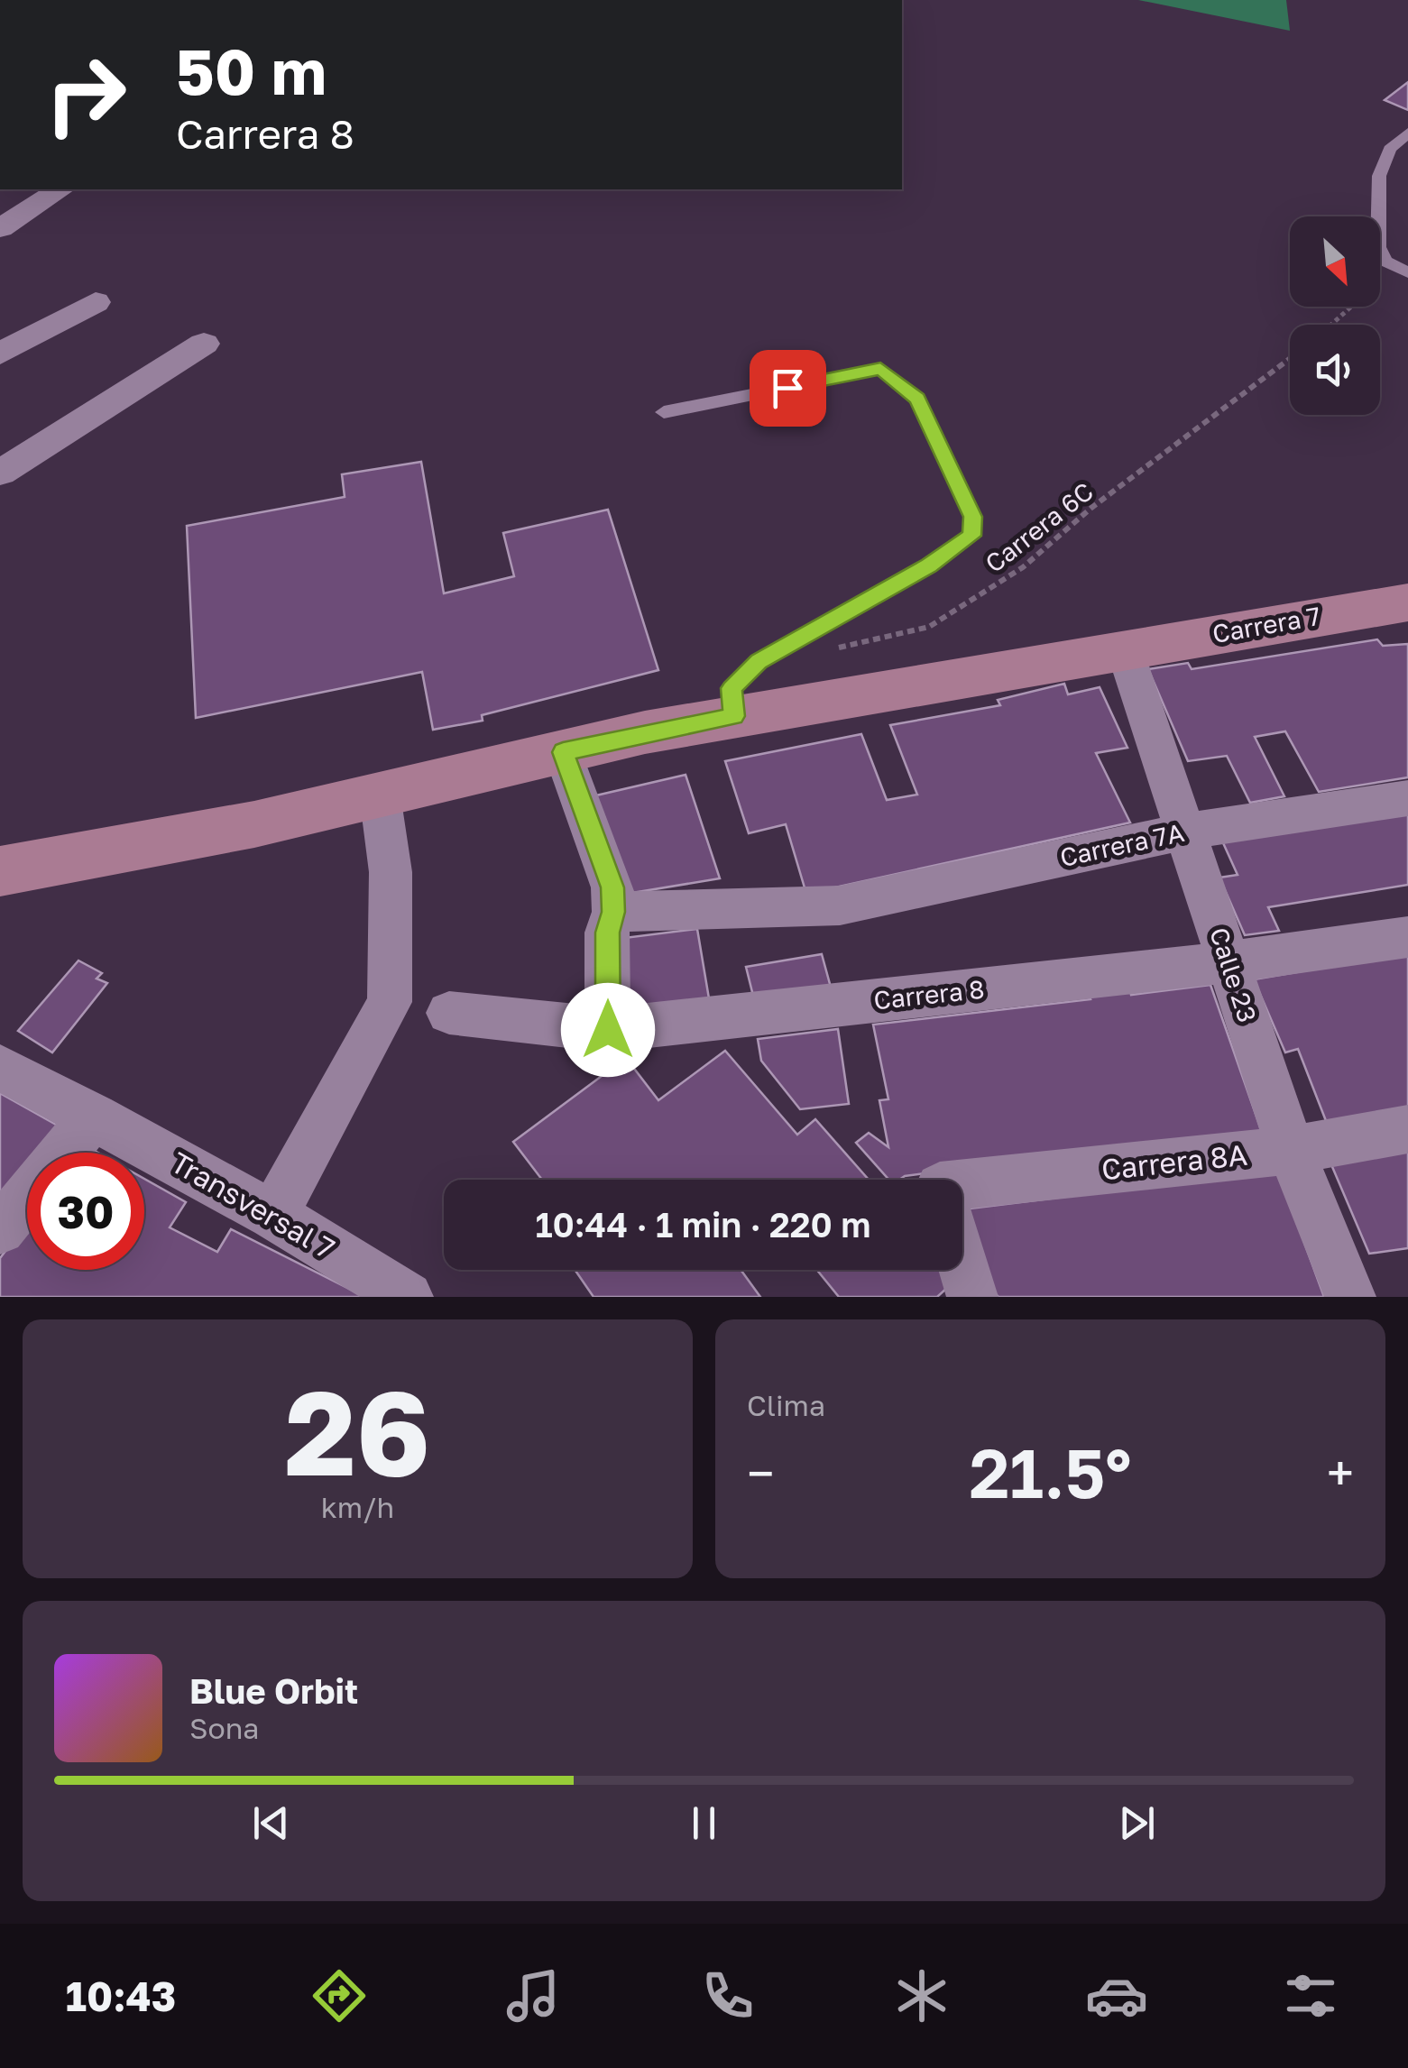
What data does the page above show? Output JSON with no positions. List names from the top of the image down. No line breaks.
{"streets":{"street":["Carrera 7","Carrera 7A","Calle 23","Carrera 8","Carrera 8A","Transversal 7"],"path":["Carrera 6C"]},"crossings":[["Carrera 7","Calle 23"],["Carrera 7A","Calle 23"],["Calle 23","Carrera 8"],["Calle 23","Carrera 8A"]],"north":"bottom right","page":{"turn":["50 m","Carrera 8"],"limit":"30","trip":"10:44 · 1 min · 220 m","tile":[["26","km/h"],"Clima"],"heat":["−","21.5°","+"],"song":["Blue Orbit","Sona"],"tabs":"10:43"}}
